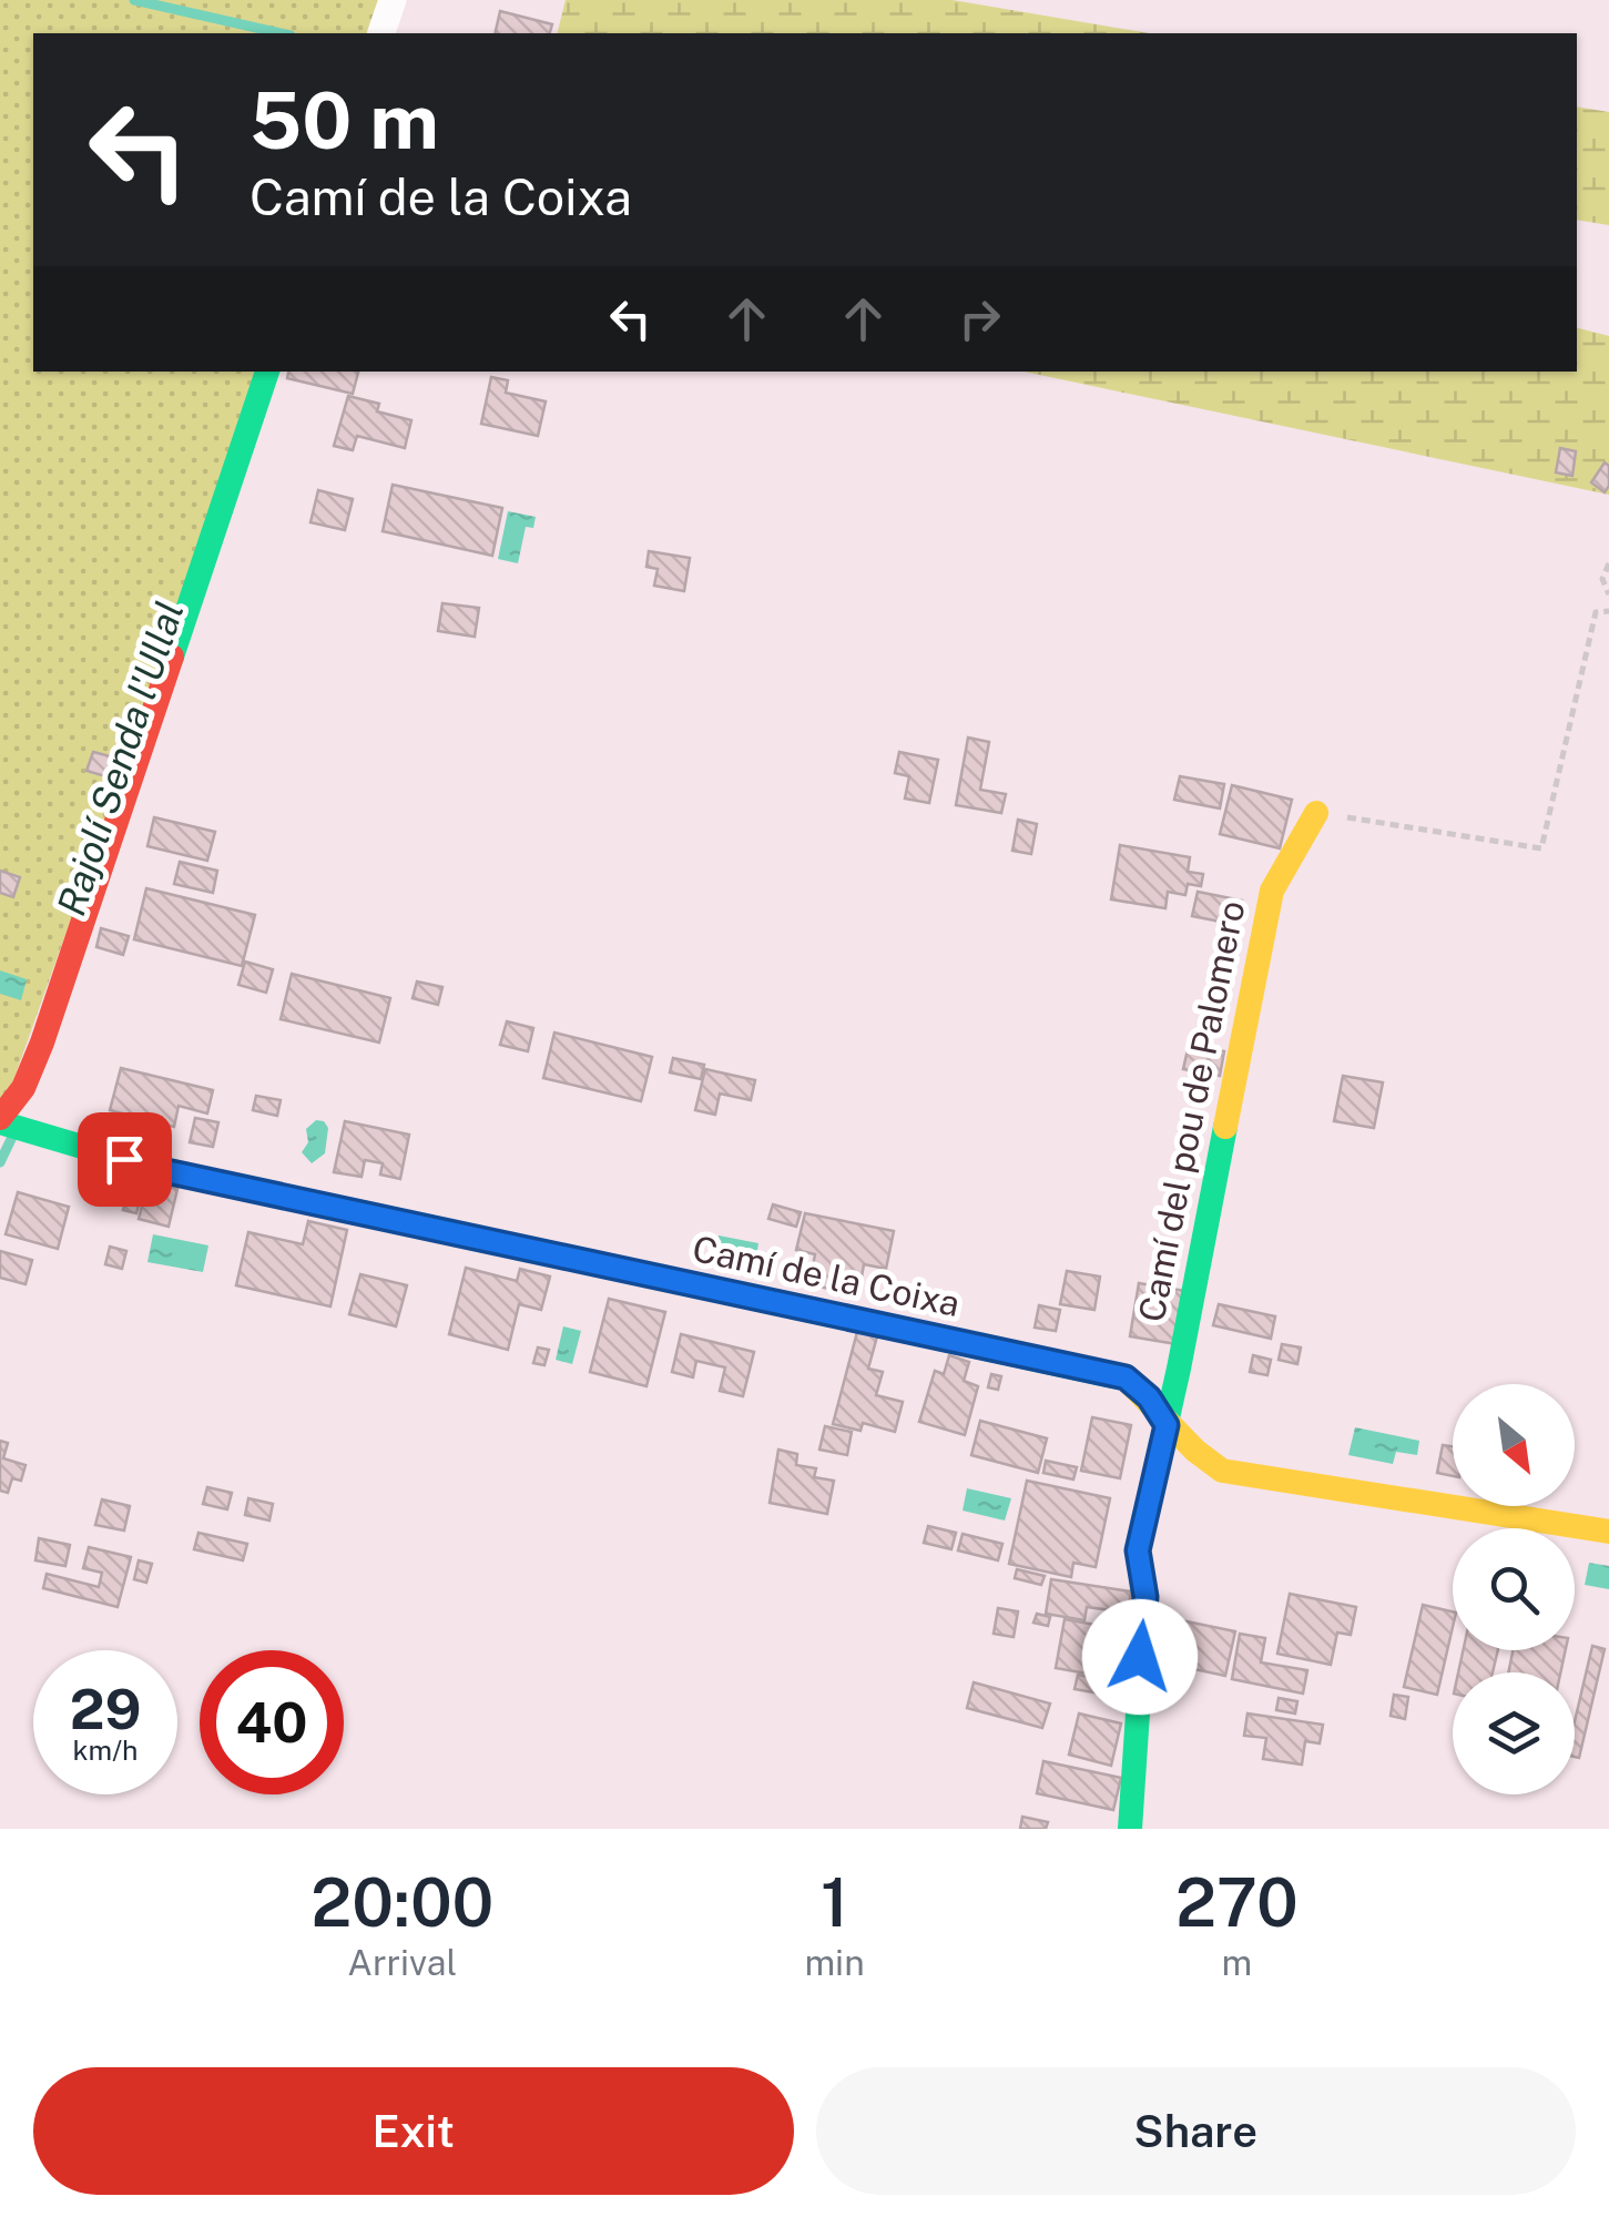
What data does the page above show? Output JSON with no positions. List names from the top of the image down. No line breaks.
{"streets":{"street":["Camí del pou de Palomero","Camí de la Coixa"]},"crossings":[["Camí del pou de Palomero","Camí de la Coixa"]],"water":["Rajolí Senda l'Ullal"],"north":"bottom right","page":{"turn":["50 m","Camí de la Coixa"],"speed":"29 km/h","limit":"40","eta":["20:00","Arrival","1","min","270","m"],"buttons":["Exit","Share"]}}
